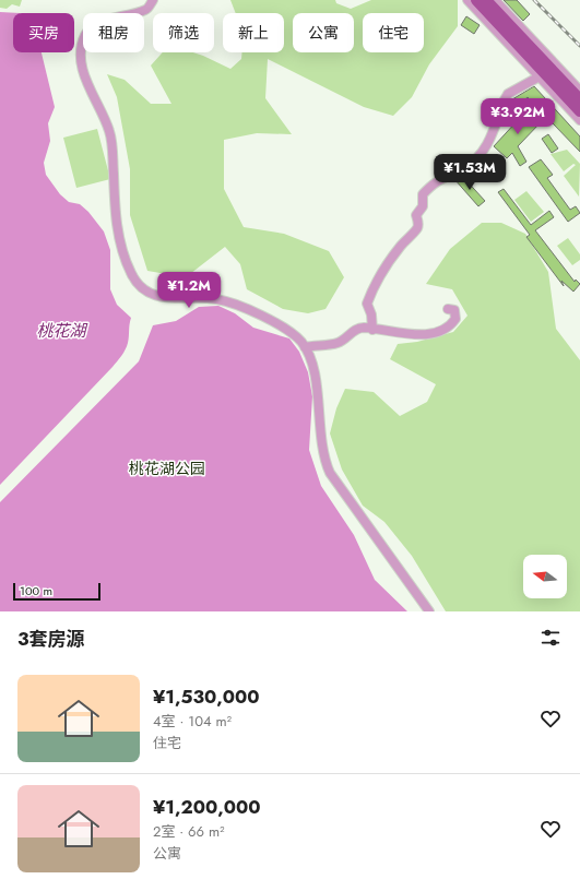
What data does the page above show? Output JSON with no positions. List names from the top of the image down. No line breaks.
{"water":["桃花湖"],"parks":["桃花湖公园"],"scale_bar":"100 m","north":"left","page":{"chip":["买房","租房","筛选","新上","公寓","住宅"],"price":["¥3.92M","¥1.53M","¥1.2M"],"scale":"100 m","heading":"3套房源","list":[{"name":"¥1,530,000","note":"4室 · 104 m² · 住宅"},{"name":"¥1,200,000","note":"2室 · 66 m² · 公寓"}]}}
